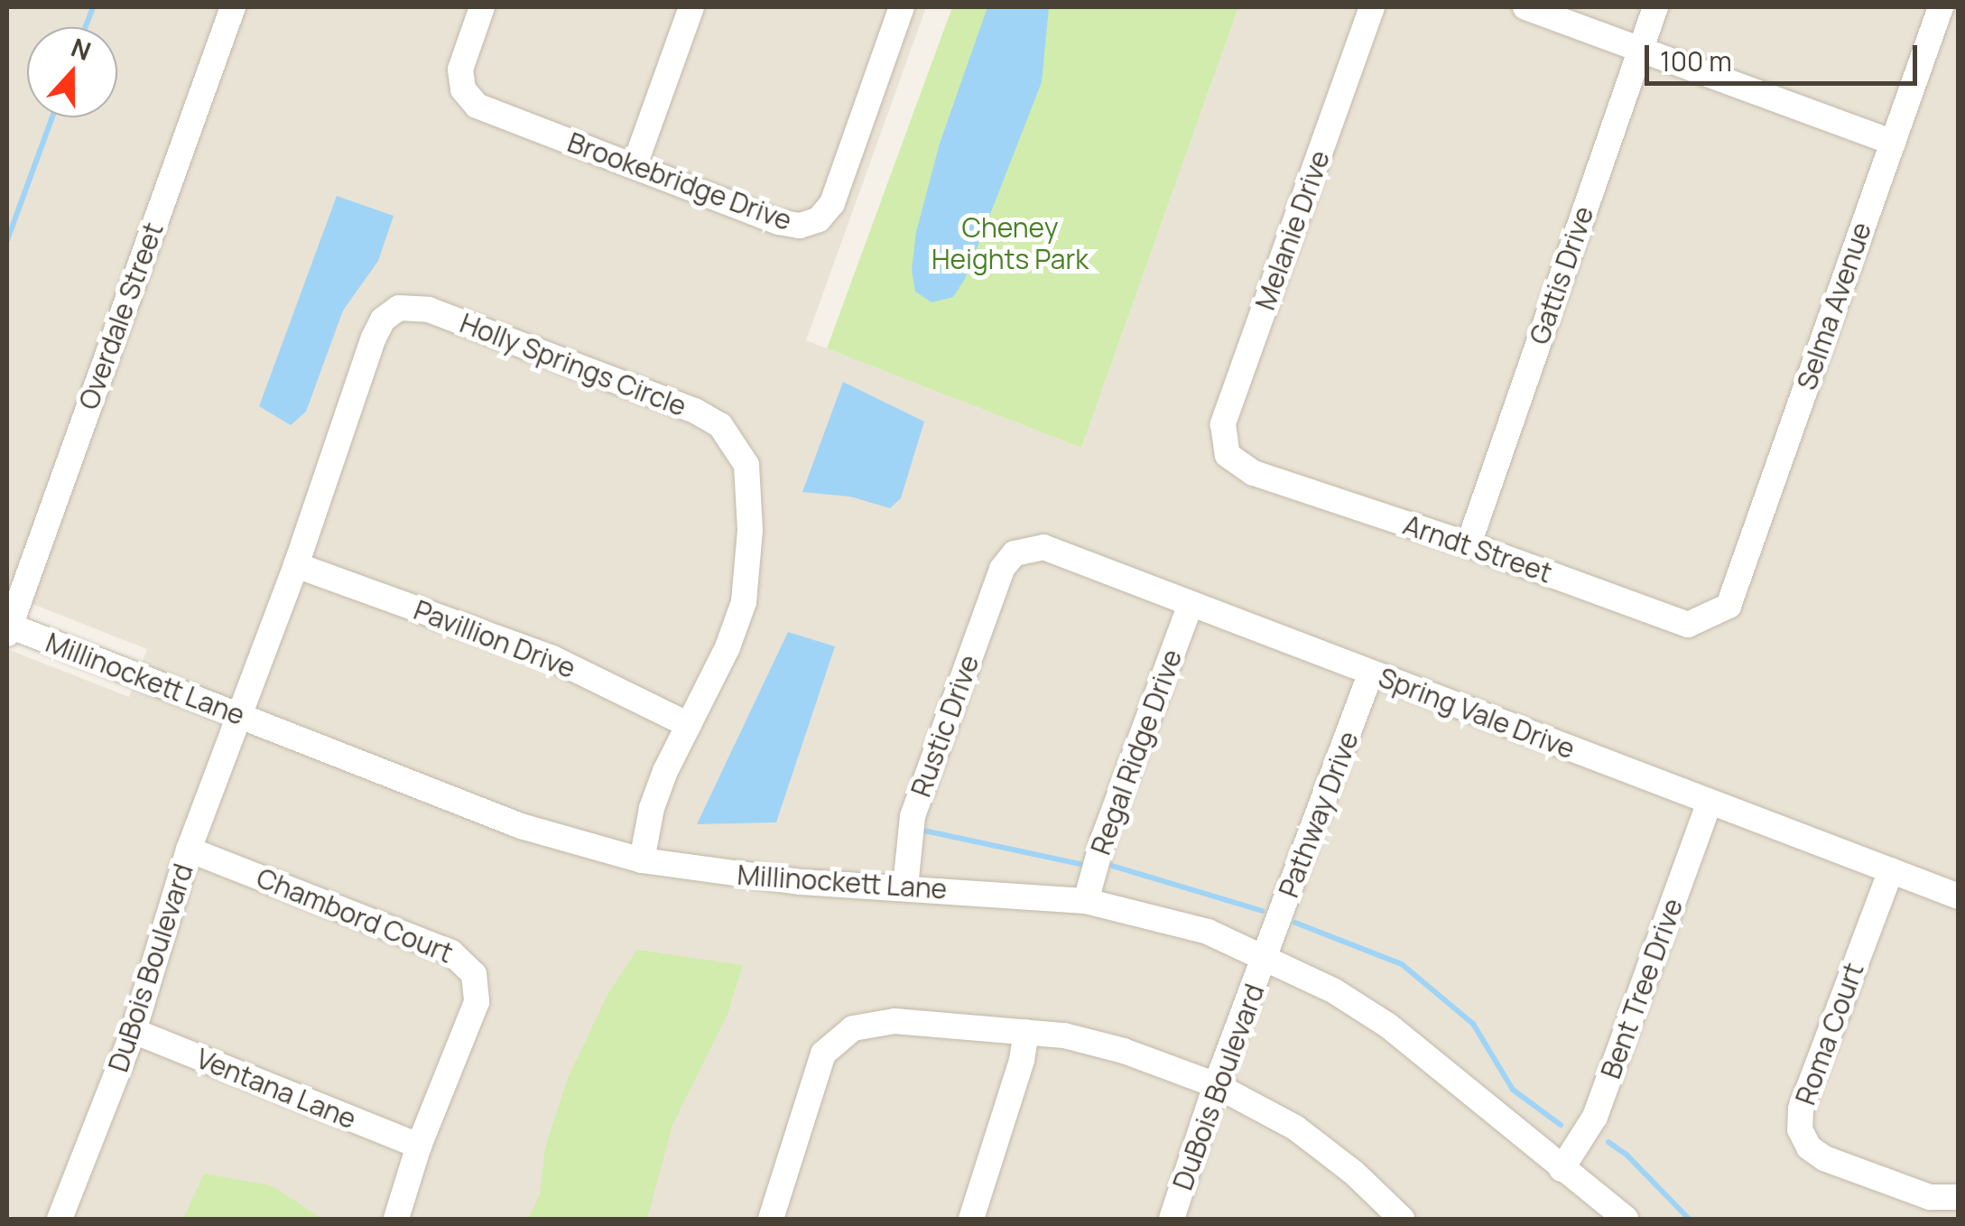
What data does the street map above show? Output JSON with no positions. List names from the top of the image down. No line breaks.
{"streets":{"street":["Brookebridge Drive","Melanie Drive","Gattis Drive","Selma Avenue","Overdale Street","Holly Springs Circle","Arndt Street","Pavillion Drive","Millinockett Lane","Spring Vale Drive","Rustic Drive","Regal Ridge Drive","Pathway Drive","Chambord Court","DuBois Boulevard","Bent Tree Drive","Roma Court","Ventana Lane"]},"crossings":[["Melanie Drive","Arndt Street"],["Gattis Drive","Arndt Street"],["Selma Avenue","Arndt Street"],["Overdale Street","Millinockett Lane"],["Holly Springs Circle","Pavillion Drive"],["Holly Springs Circle","Millinockett Lane"],["Holly Springs Circle","DuBois Boulevard"],["Millinockett Lane","Rustic Drive"],["Millinockett Lane","Regal Ridge Drive"],["Millinockett Lane","Pathway Drive"],["Millinockett Lane","DuBois Boulevard"],["Millinockett Lane","Bent Tree Drive"],["Spring Vale Drive","Rustic Drive"],["Spring Vale Drive","Regal Ridge Drive"],["Spring Vale Drive","Pathway Drive"],["Spring Vale Drive","Bent Tree Drive"],["Spring Vale Drive","Roma Court"],["Pathway Drive","DuBois Boulevard"],["Chambord Court","DuBois Boulevard"],["Chambord Court","Ventana Lane"],["DuBois Boulevard","Ventana Lane"]],"parks":["Cheney Heights Park"],"scale_bar":"100 m","north":"top"}
